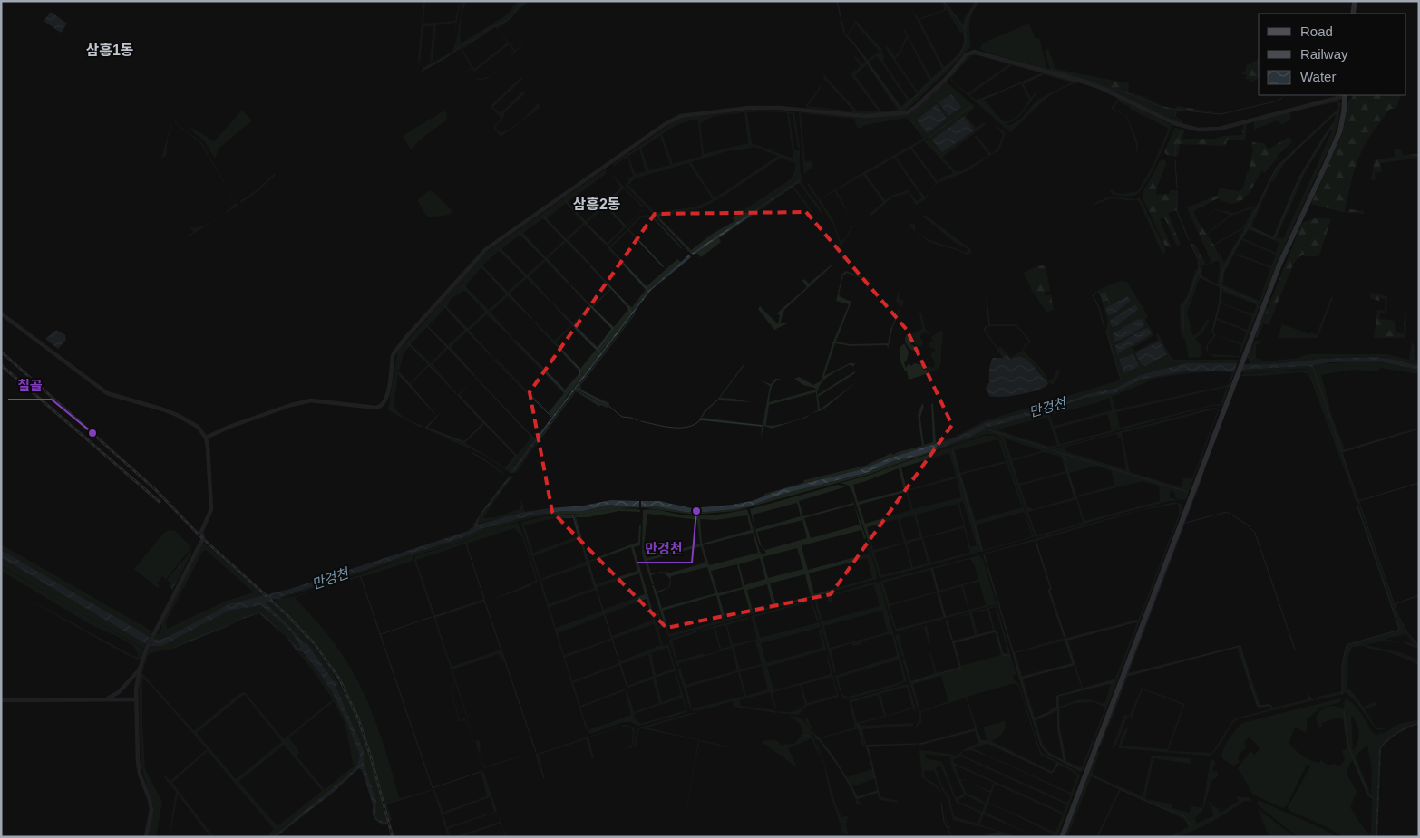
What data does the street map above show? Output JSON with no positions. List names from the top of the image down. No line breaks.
{"districts":["삼흥1동","삼흥2동"],"water":["만겅천"],"places":["칠골","만겅천"],"legend":["Road","Railway","Water"]}
